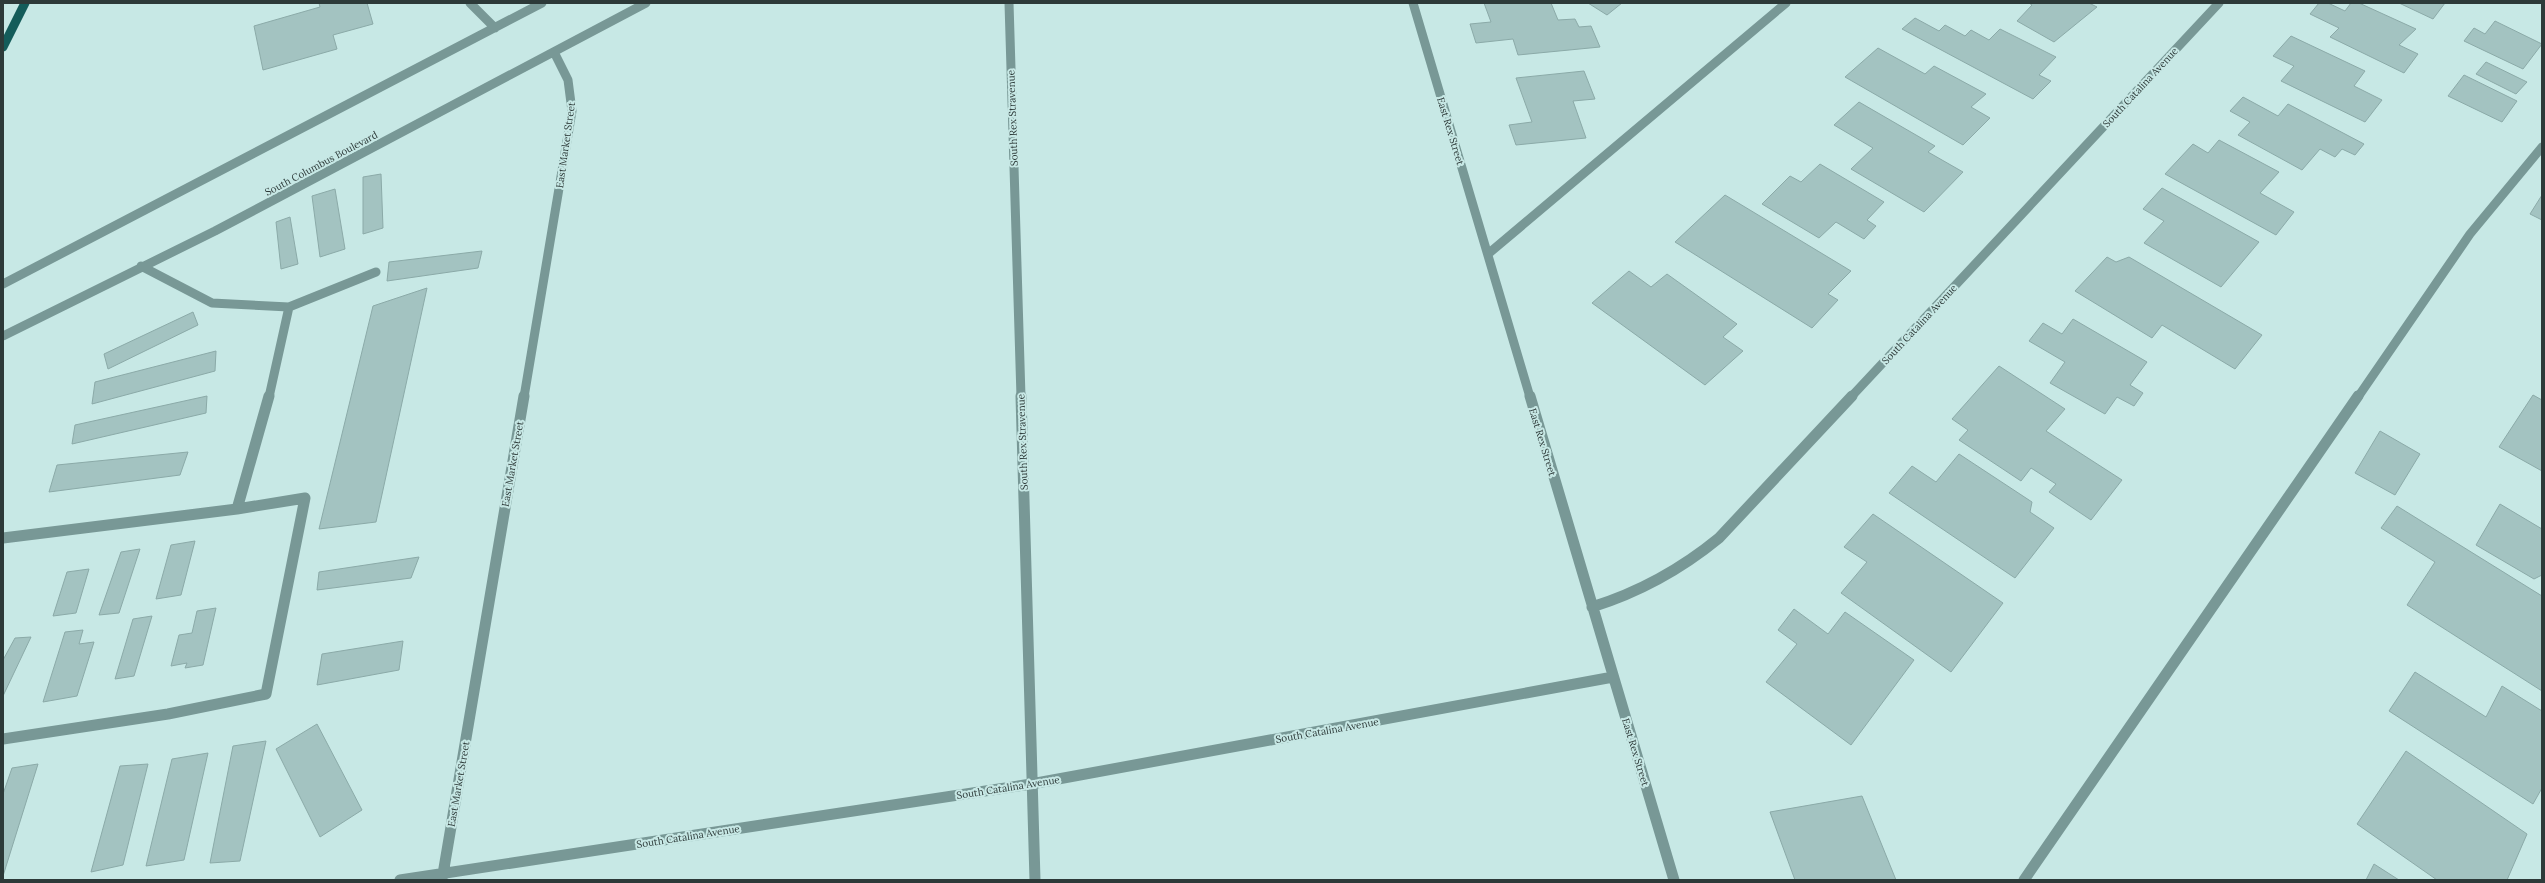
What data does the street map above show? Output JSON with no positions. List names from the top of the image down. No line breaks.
{"streets":{"street":["South Catalina Avenue","South Rex Stravenue","East Rex Street","East Market Street","South Columbus Boulevard"]},"crossings":[["South Catalina Avenue","South Rex Stravenue"],["South Catalina Avenue","East Rex Street"],["South Catalina Avenue","East Market Street"],["East Market Street","South Columbus Boulevard"]]}
